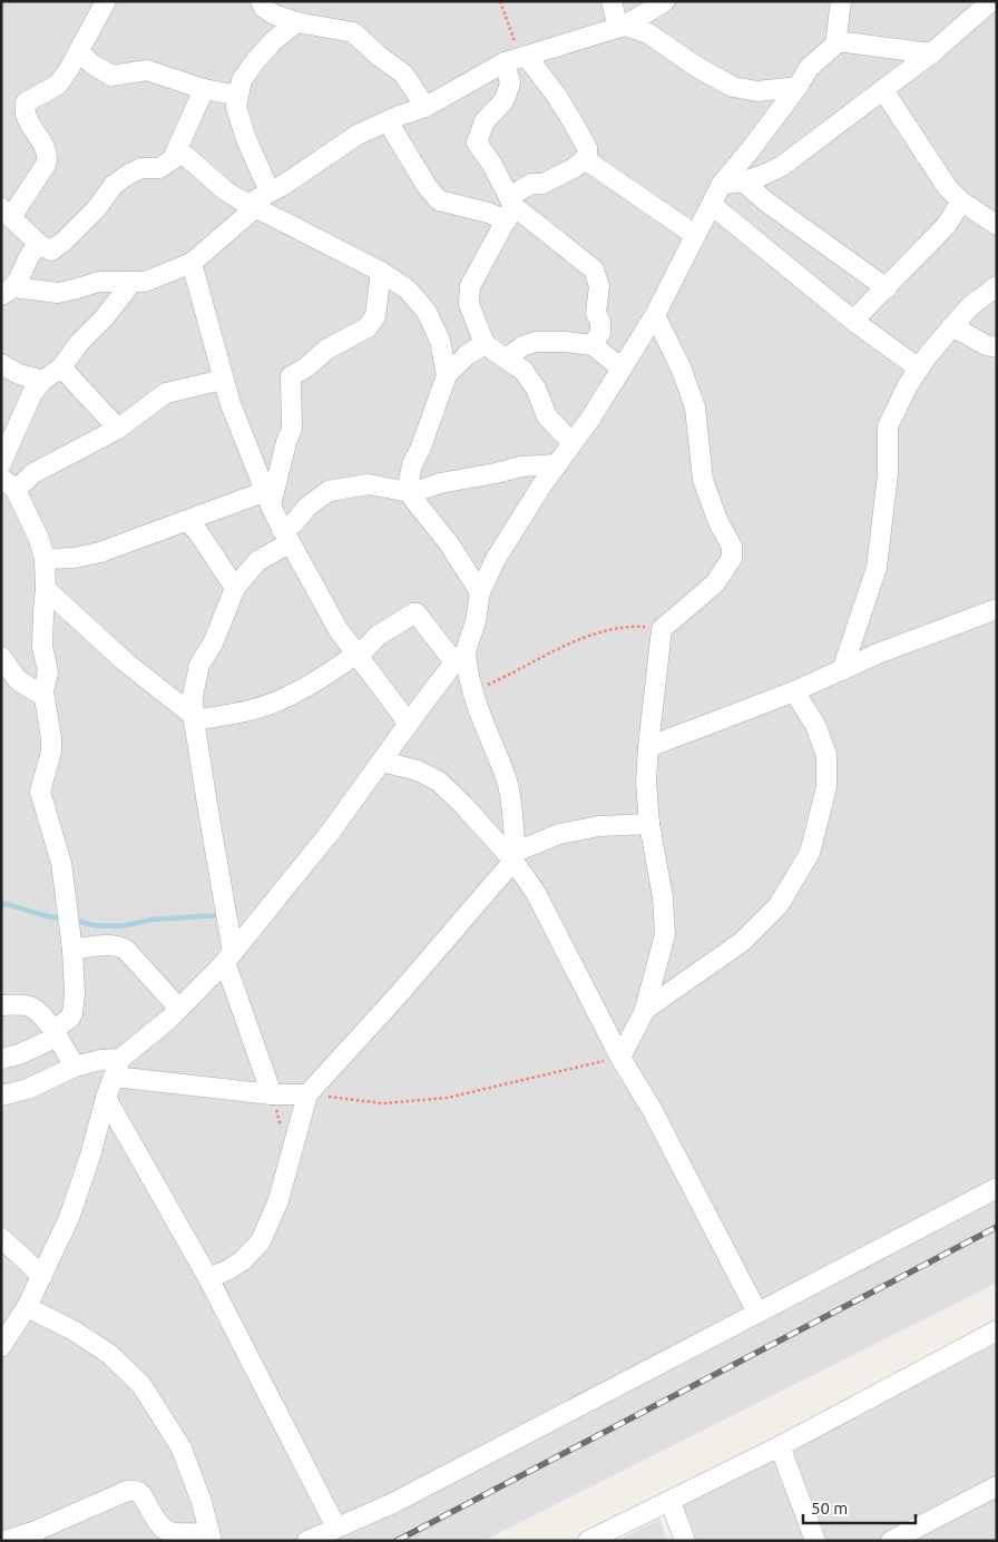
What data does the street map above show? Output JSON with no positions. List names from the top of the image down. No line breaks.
{"scale_bar":"50 m"}
